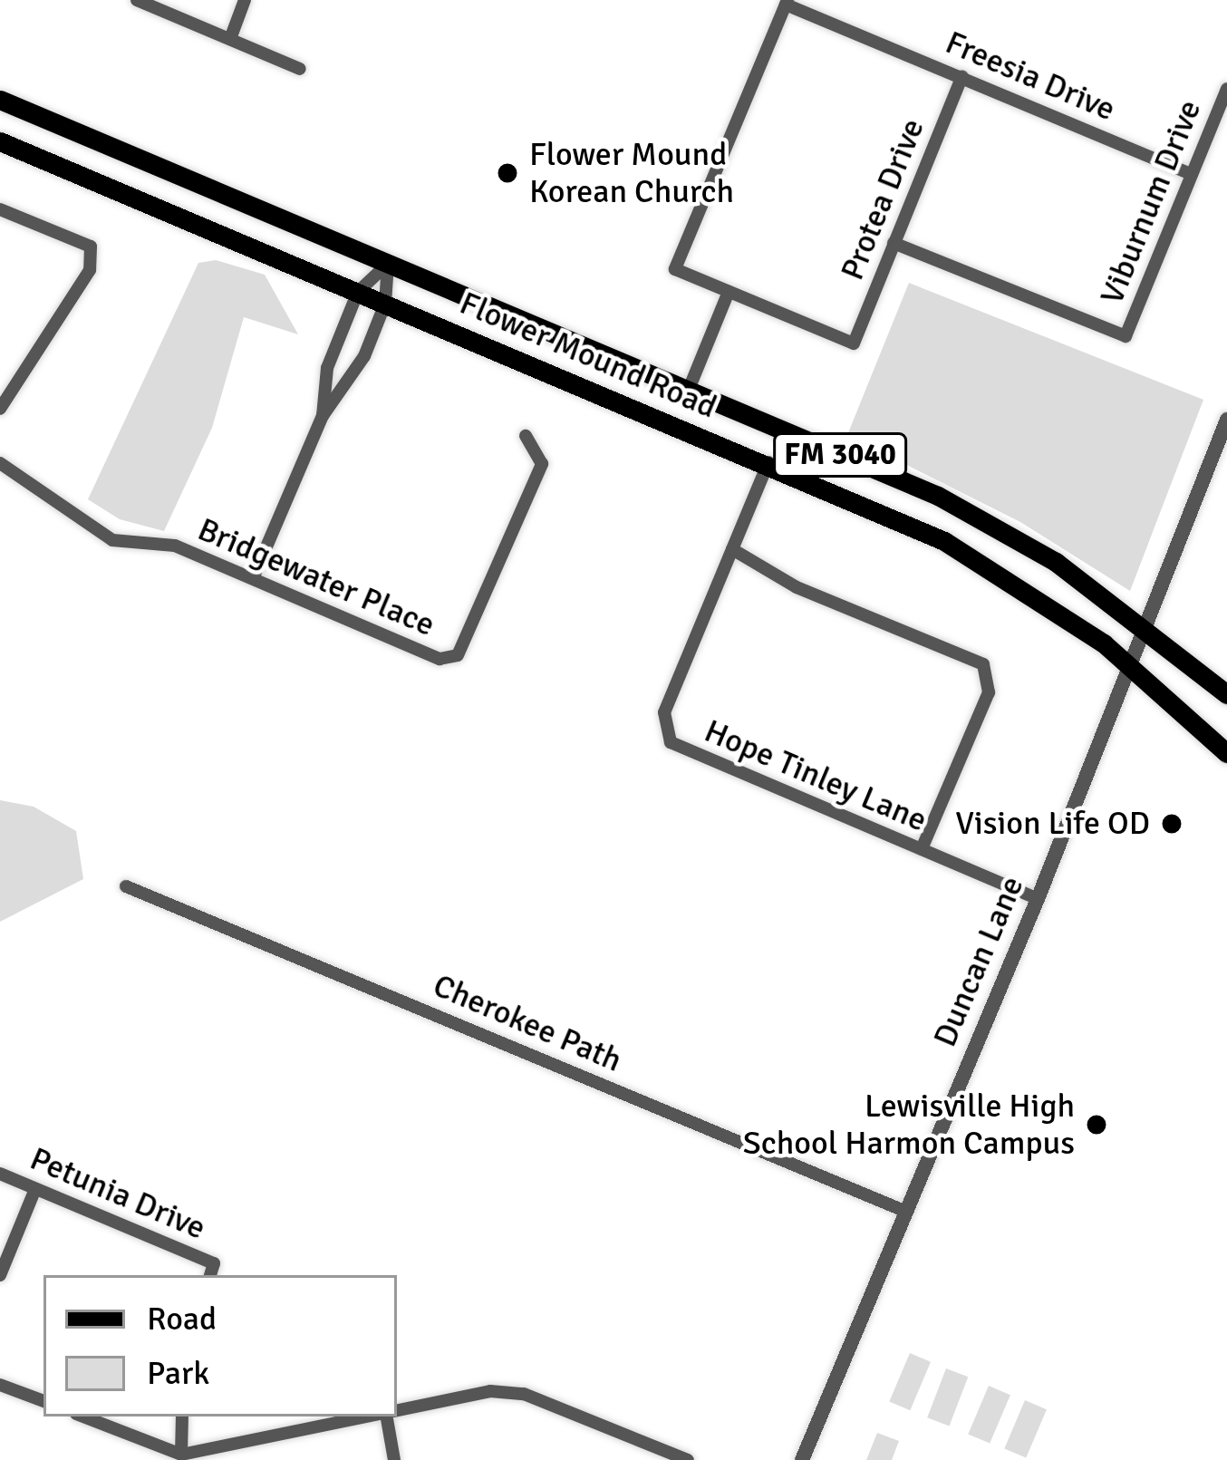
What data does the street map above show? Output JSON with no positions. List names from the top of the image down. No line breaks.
{"streets":{"main road":["Flower Mound Road","FM 3040"],"street":["Freesia Drive","Protea Drive","Viburnum Drive","Bridgewater Place","Hope Tinley Lane","Duncan Lane","Cherokee Path","Petunia Drive"]},"crossings":[["Freesia Drive","Protea Drive"],["Freesia Drive","Viburnum Drive"],["Protea Drive","Viburnum Drive"],["Flower Mound Road","FM 3040"],["Flower Mound Road","Hope Tinley Lane"],["Flower Mound Road","Duncan Lane"],["FM 3040","Duncan Lane"],["Hope Tinley Lane","Duncan Lane"],["Duncan Lane","Cherokee Path"]],"places":["Flower Mound Korean Church","Vision Life OD","Lewisville High School Harmon Campus"],"legend":["Road","Park"]}
